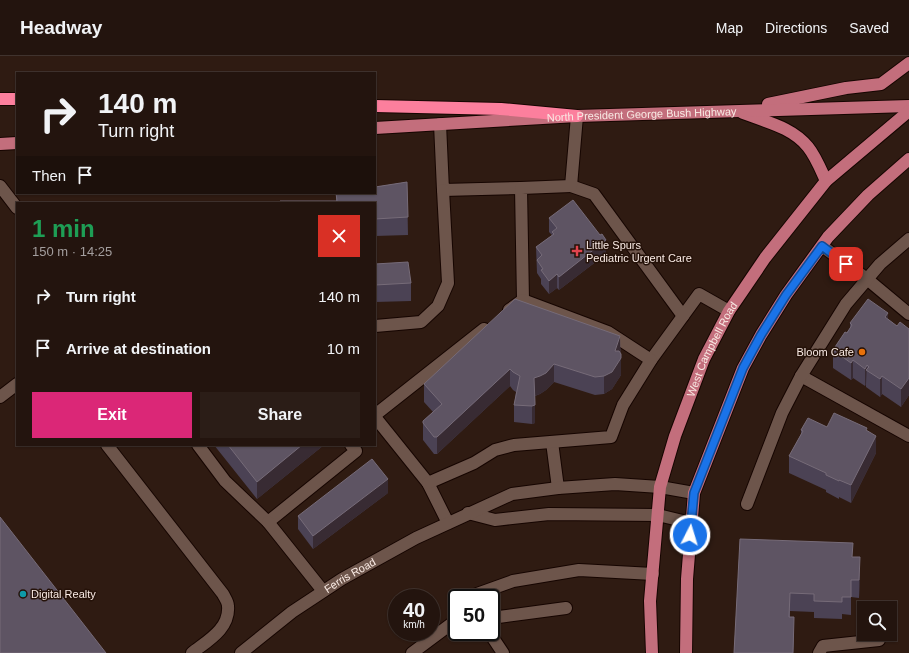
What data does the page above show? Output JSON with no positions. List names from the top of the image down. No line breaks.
{"streets":{"main road":["North President George Bush Highway","West Campbell Road"],"street":["Ferris Road"]},"crossings":[["West Campbell Road","Ferris Road"]],"places":{"health":["Little Spurs Pediatric Urgent Care"],"other":["Bloom Cafe","Digital Realty"]},"page":{"header":"Headway","nav":["Map","Directions","Saved"],"turn":["140 m","Turn right"],"then":"Then","heading":["1 min","150 m · 14:25"],"list":[{"name":"Turn right","value":"140 m"},{"name":"Arrive at destination","value":"10 m"}],"buttons":["Exit","Share"],"speed":"40 km/h","limit":"50"}}
